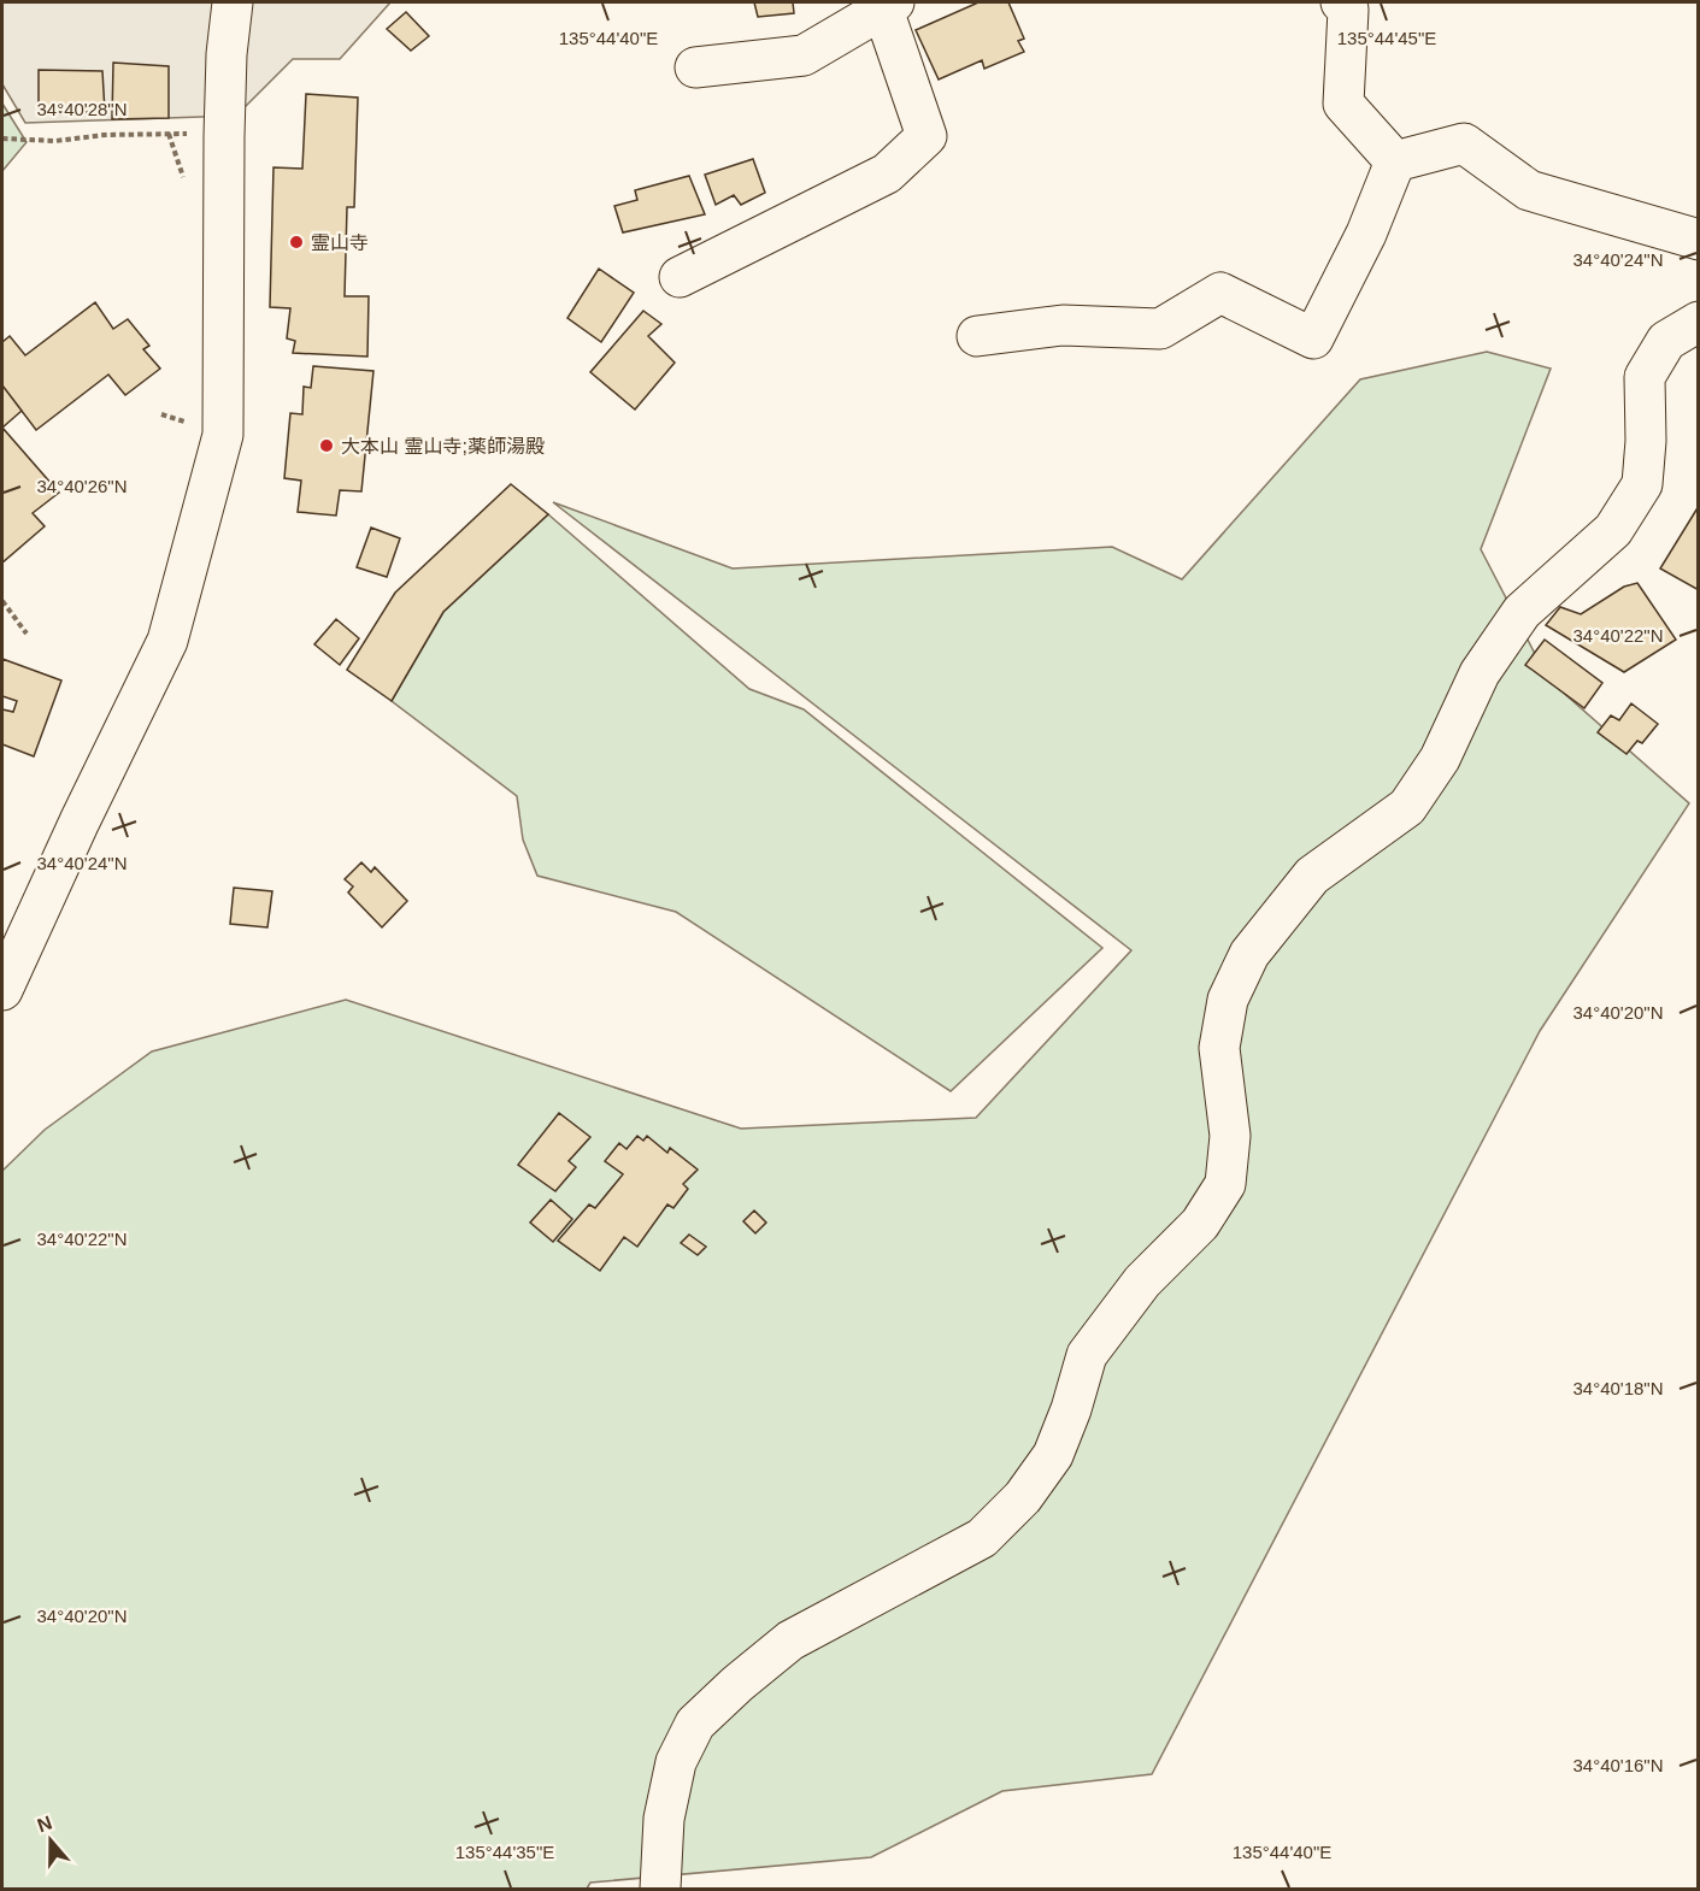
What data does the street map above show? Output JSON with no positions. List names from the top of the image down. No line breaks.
{"places":["霊山寺","大本山 霊山寺;薬師湯殿"],"north":"top","coordinates":["135°44'40\"E","135°44'45\"E","34°40'28\"N","34°40'24\"N","34°40'26\"N","34°40'22\"N","34°40'20\"N","34°40'18\"N","34°40'16\"N","135°44'35\"E"]}
